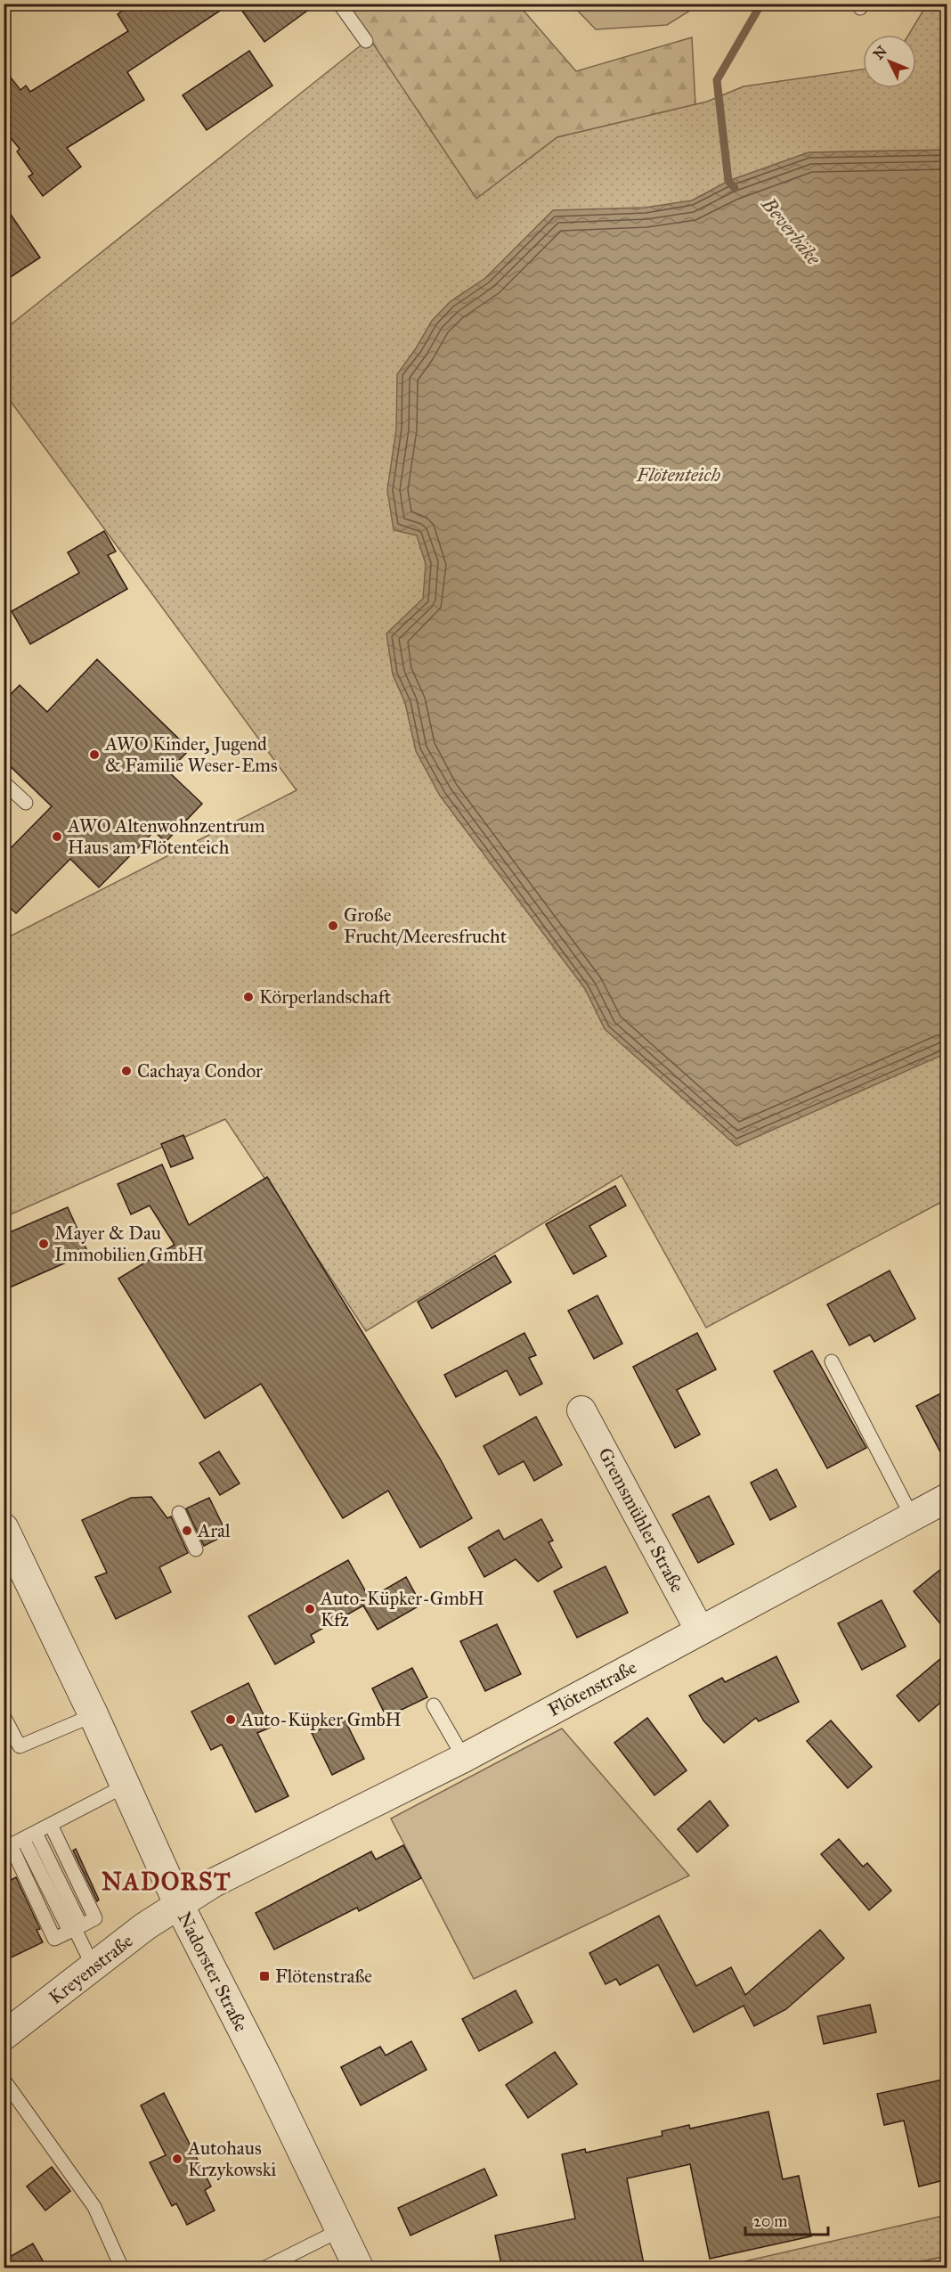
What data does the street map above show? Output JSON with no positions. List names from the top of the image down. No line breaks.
{"streets":{"street":["Gremsmühler Straße","Flötenstraße","Kreyenstraße","Nadorster Straße"]},"crossings":[["Gremsmühler Straße","Flötenstraße"],["Flötenstraße","Kreyenstraße"],["Flötenstraße","Nadorster Straße"],["Kreyenstraße","Nadorster Straße"]],"districts":["NADORST"],"water":["Beverbäke","Flötenteich"],"places":{"other":["AWO Kinder, Jugend & Familie Weser-Ems","AWO Altenwohnzentrum Haus am Flötenteich","Große Frucht/Meeresfrucht","Körperlandschaft","Cachaya Condor","Mayer & Dau Immobilien GmbH","Aral","Auto-Küpker-GmbH Kfz","Auto-Küpker GmbH","Autohaus Krzykowski"],"transit":["Flötenstraße"]},"scale_bar":"20 m","north":"top left"}
